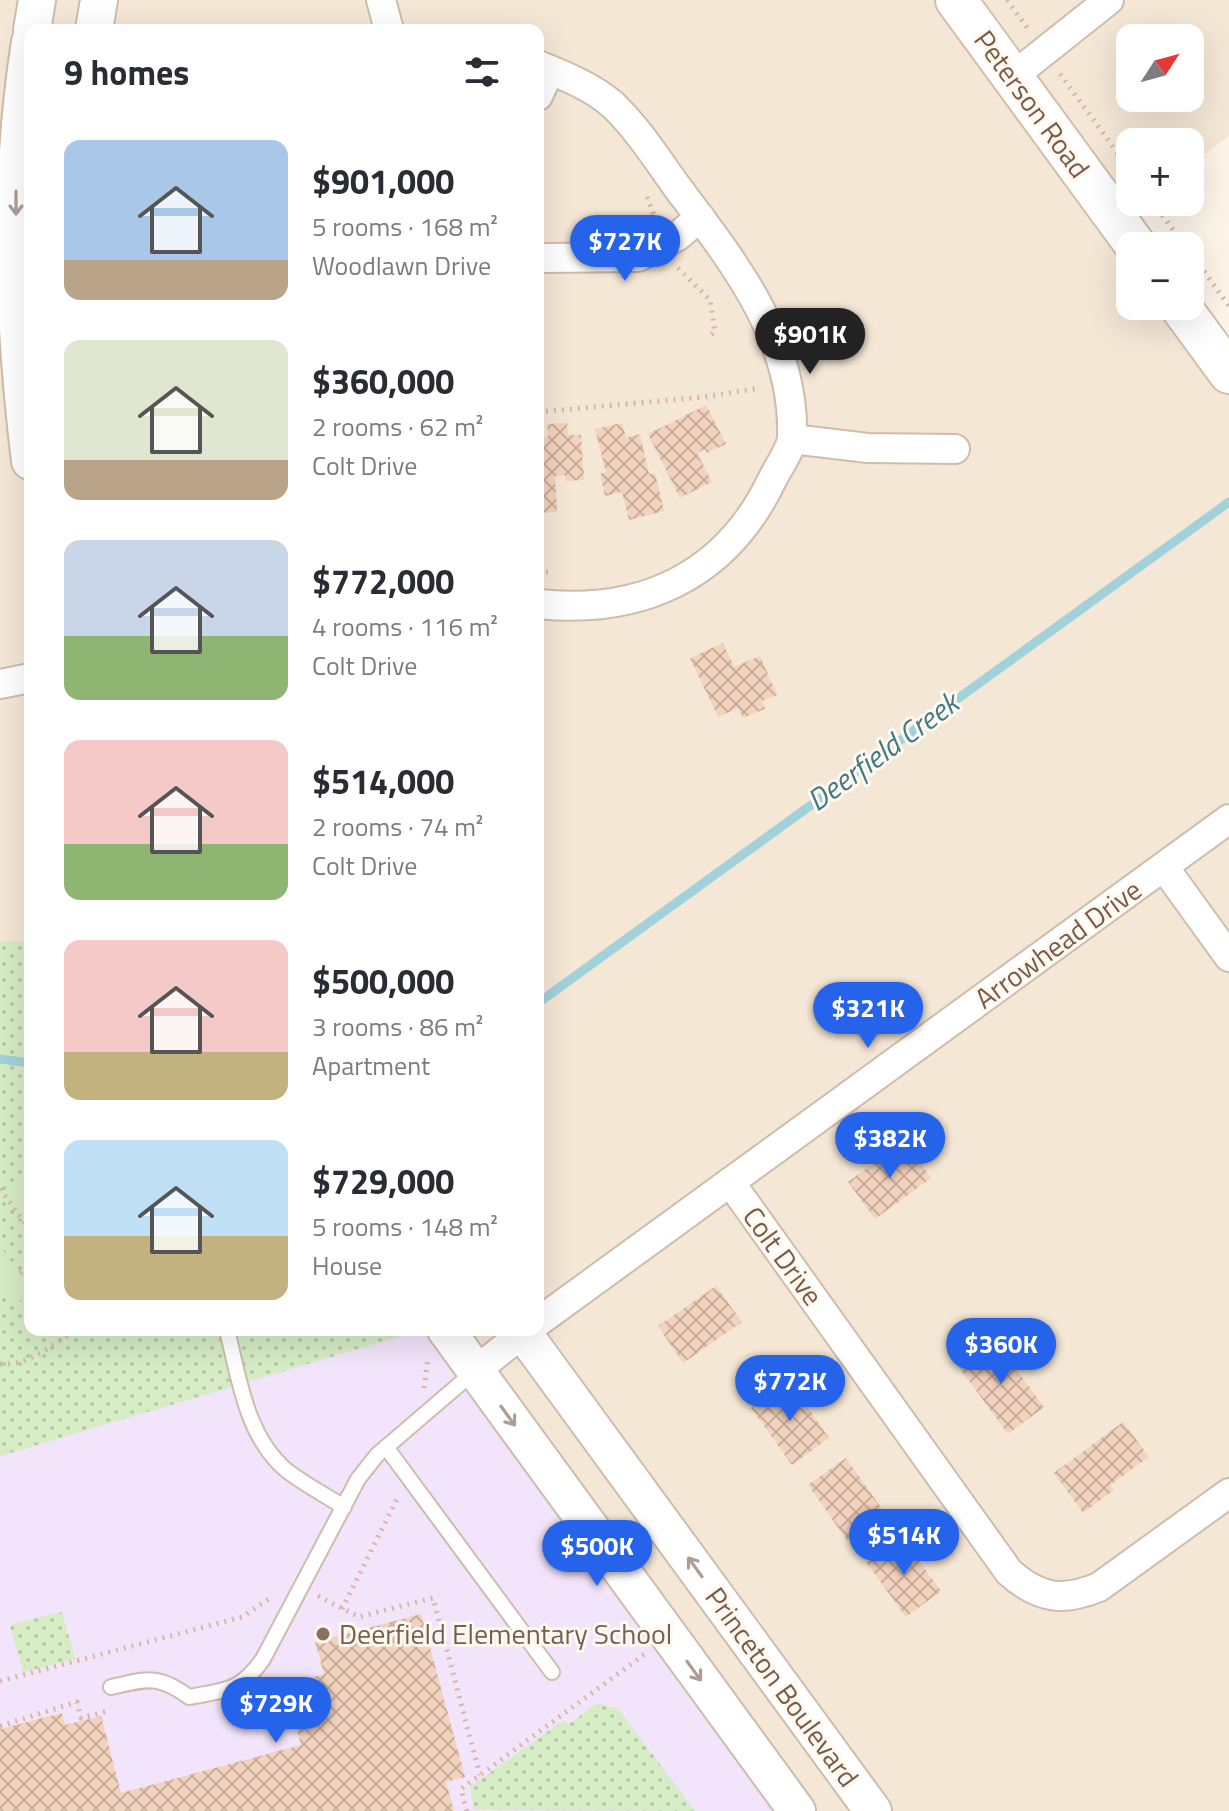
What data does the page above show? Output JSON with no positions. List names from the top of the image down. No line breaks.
{"streets":{"main road":["Peterson Road"],"street":["Arrowhead Drive","Colt Drive","Princeton Boulevard"]},"crossings":[["Arrowhead Drive","Colt Drive"]],"water":["Deerfield Creek"],"places":["Deerfield Elementary School"],"north":"top right","page":{"map_buttons":["+","−"],"heading":"9 homes","list":[{"name":"$901,000","note":"5 rooms · 168 m² · Woodlawn Drive"},{"name":"$360,000","note":"2 rooms · 62 m² · Colt Drive"},{"name":"$772,000","note":"4 rooms · 116 m² · Colt Drive"},{"name":"$514,000","note":"2 rooms · 74 m² · Colt Drive"},{"name":"$500,000","note":"3 rooms · 86 m² · Apartment"},{"name":"$729,000","note":"5 rooms · 148 m² · House"}],"price":["$727K","$901K","$321K","$382K","$360K","$772K","$514K","$500K","$729K"]}}
